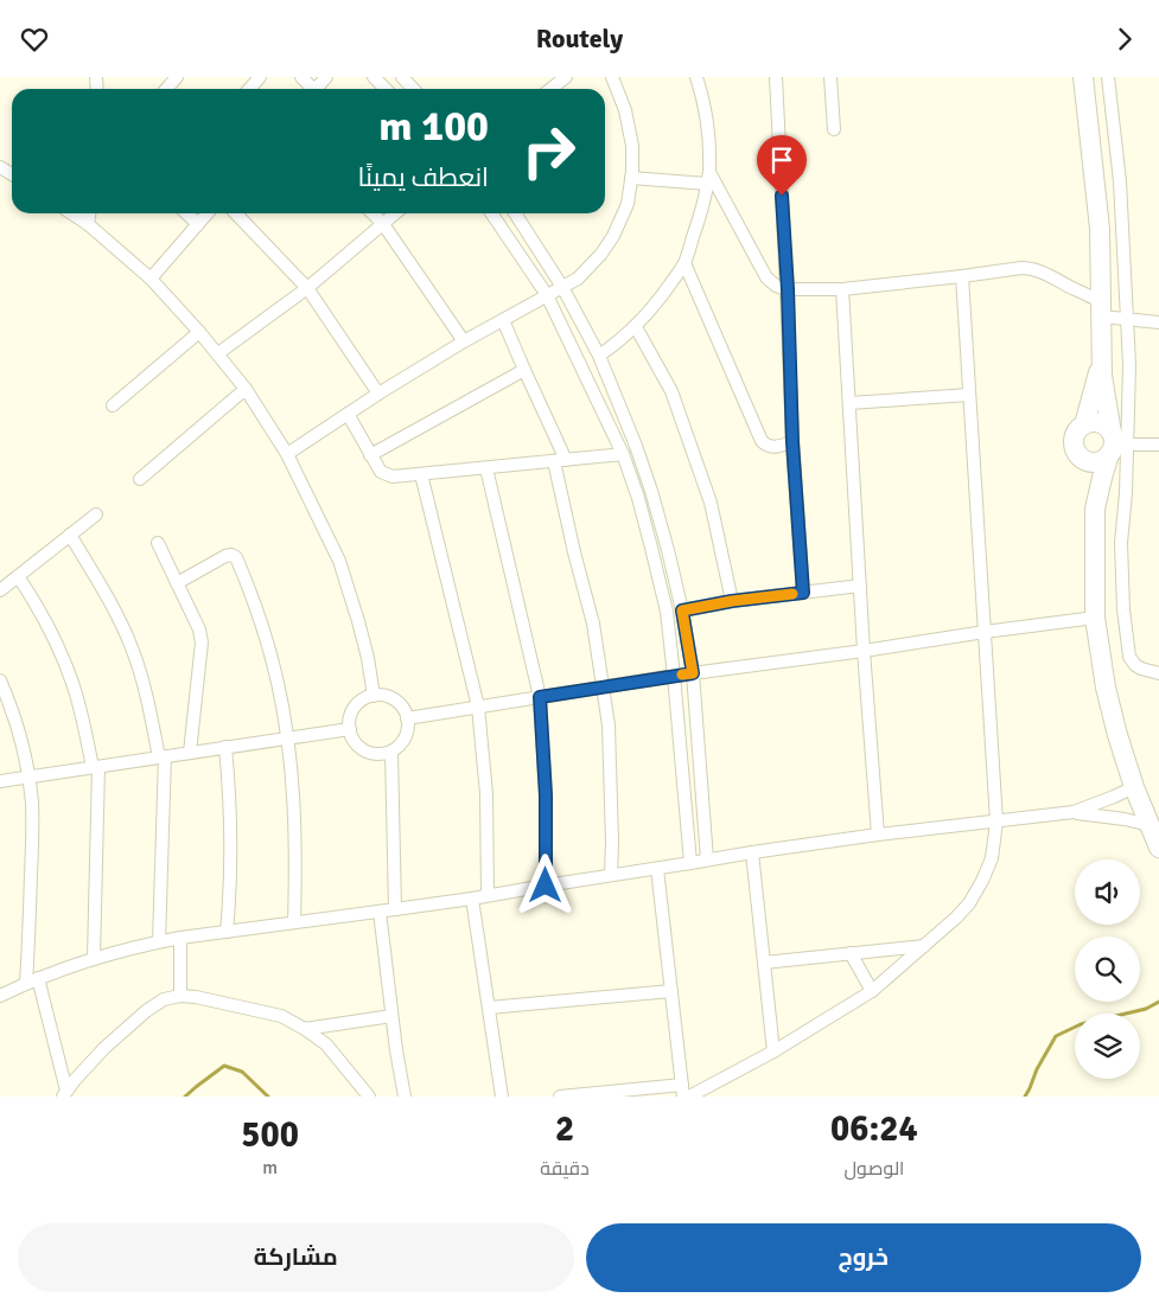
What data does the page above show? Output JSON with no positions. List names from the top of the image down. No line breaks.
{"page":{"header":"Routely","turn":["100 m","انعطف يمينًا"],"eta":["06:24","الوصول","2","دقيقة","500","m"],"buttons":["خروج","مشاركة"]}}
